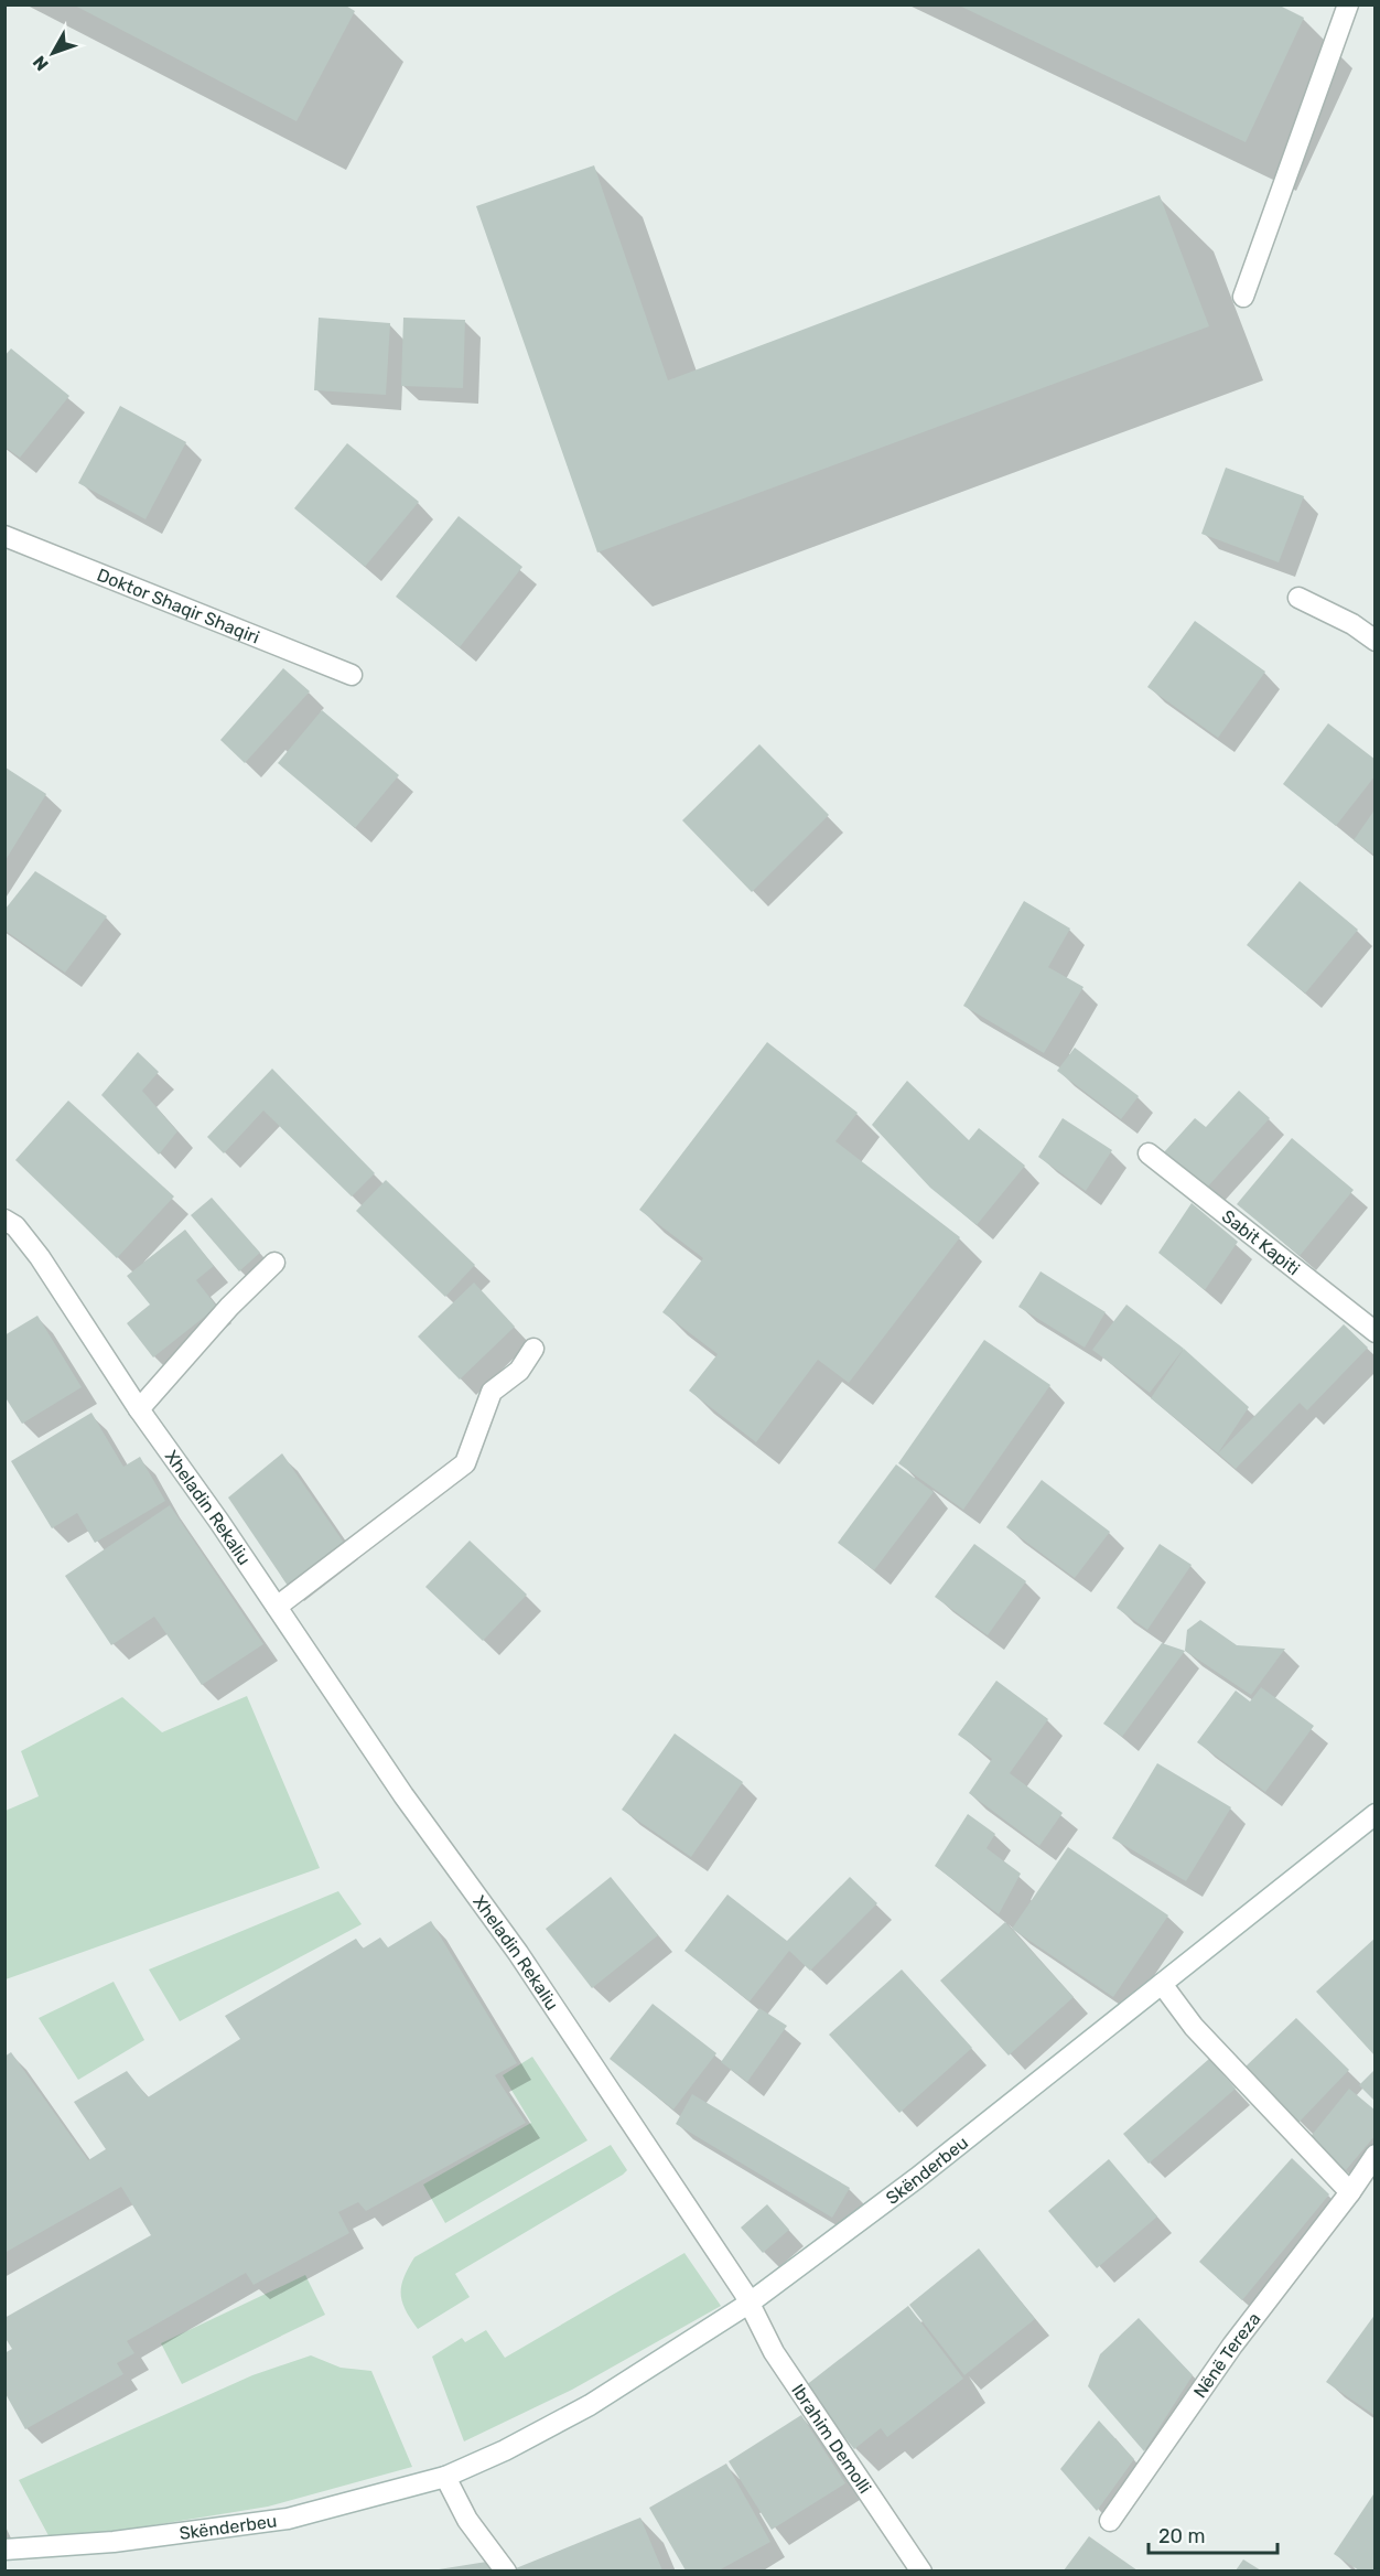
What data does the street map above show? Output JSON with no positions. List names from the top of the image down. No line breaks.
{"streets":{"street":["Doktor Shaqir Shaqiri","Sabit Kapiti","Xheladin Rekaliu","Skënderbeu","Nënë Tereza","Ibrahim Demolli"]},"crossings":[["Xheladin Rekaliu","Skënderbeu"],["Xheladin Rekaliu","Ibrahim Demolli"],["Skënderbeu","Ibrahim Demolli"]],"scale_bar":"20 m","north":"bottom left"}
